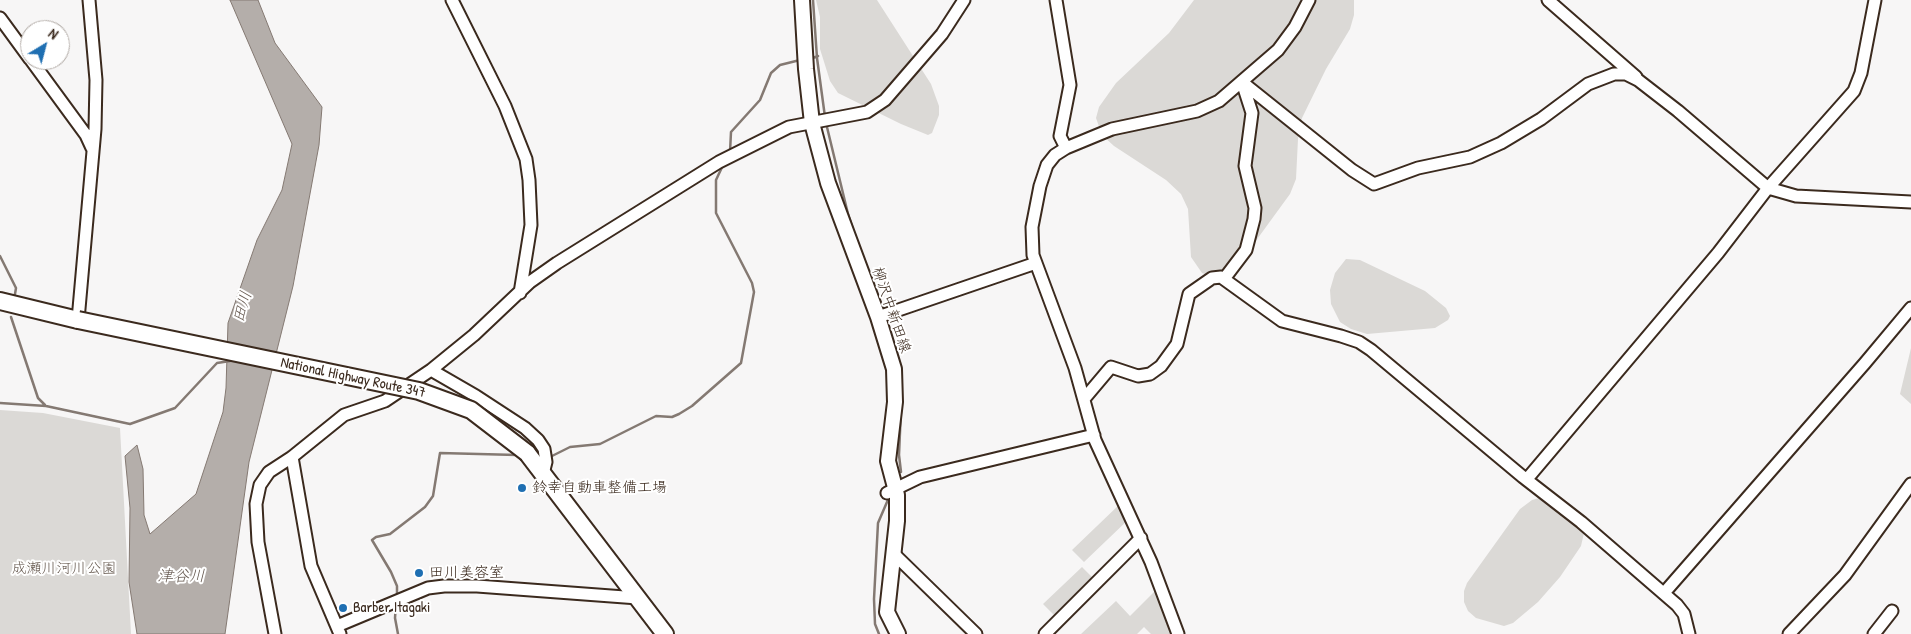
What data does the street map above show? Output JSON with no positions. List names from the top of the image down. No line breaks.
{"streets":{"highway":["National Highway Route 347"],"main road":["柳沢中新田線"]},"water":["田川","津谷川"],"parks":["成瀬川河川公園"],"places":["鈴幸自動車整備工場","田川美容室","Barber Itagaki"],"north":"top right"}
